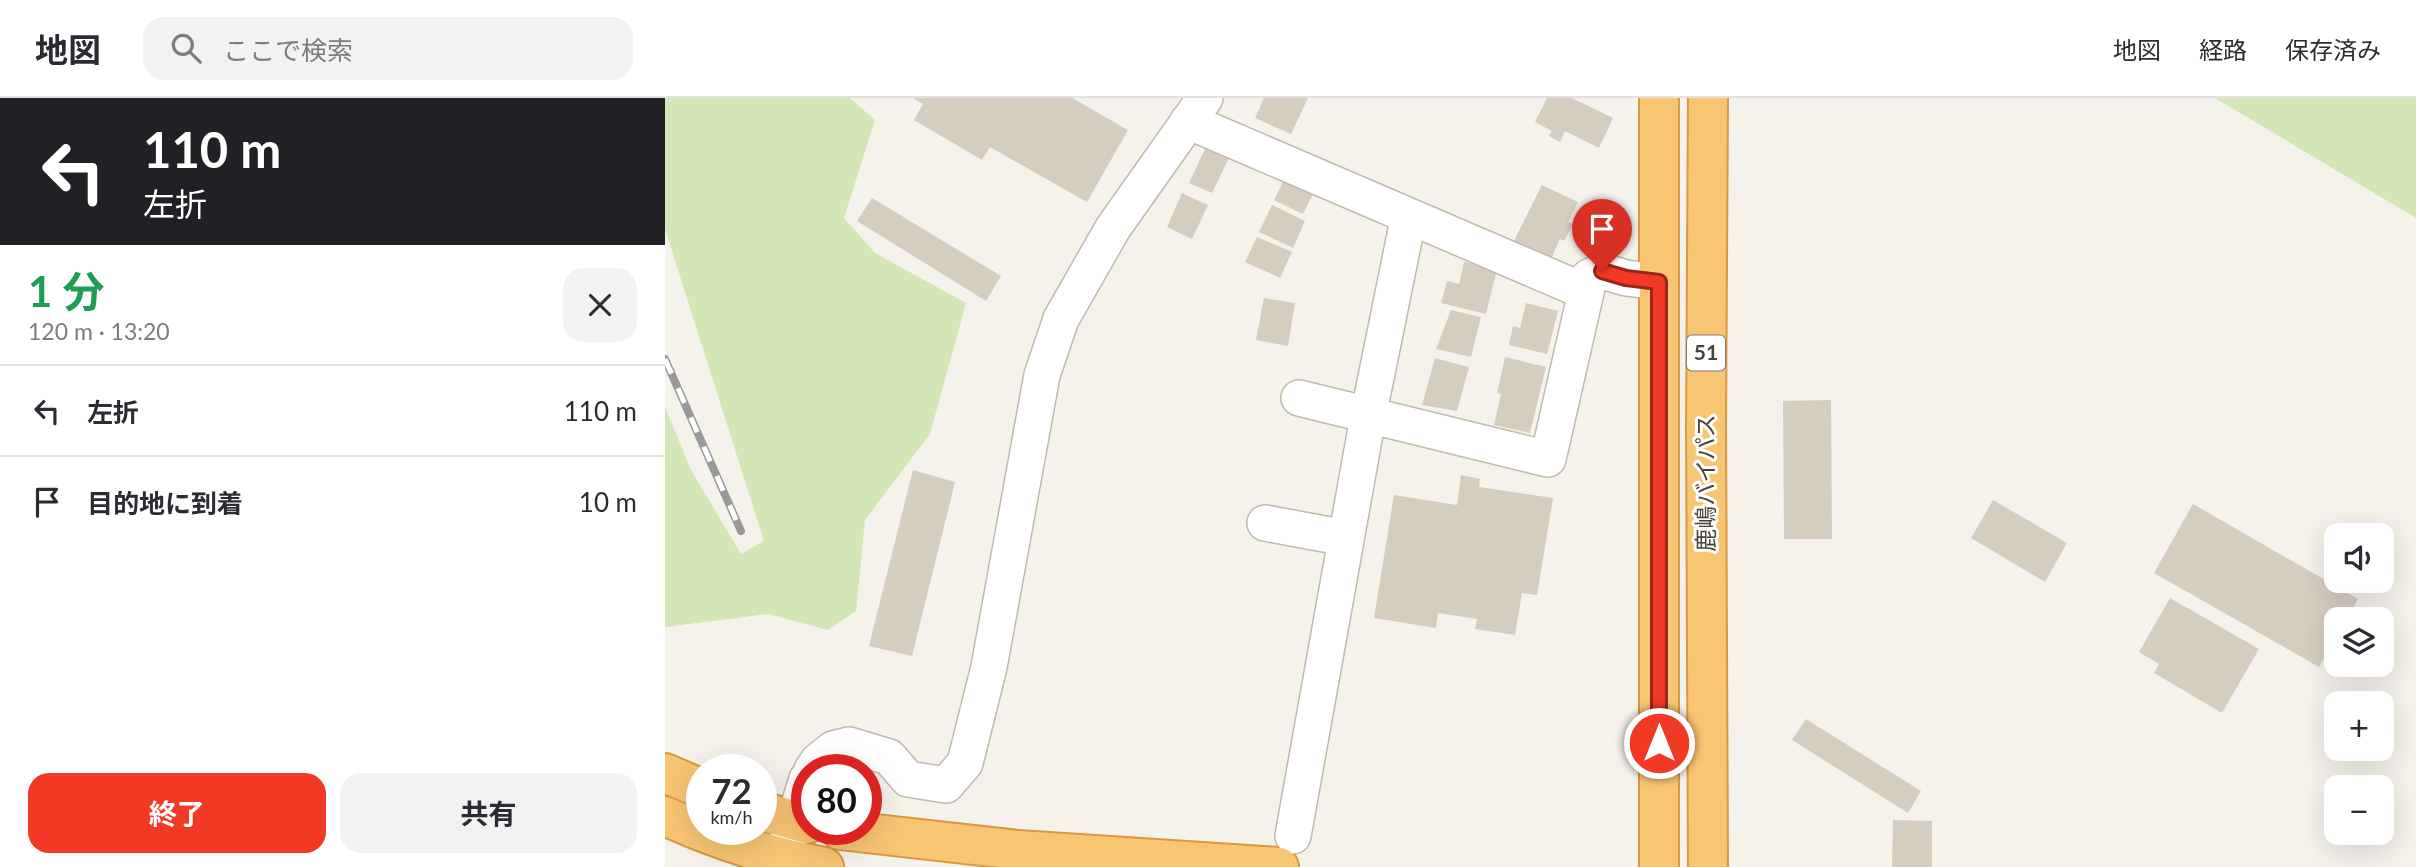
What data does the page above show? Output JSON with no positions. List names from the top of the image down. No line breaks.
{"streets":{"highway":["51","鹿嶋バイパス"]},"page":{"header":"地図","search":"ここで検索","nav":["地図","経路","保存済み"],"turn":["110 m","左折"],"heading":["1 分","120 m · 13:20"],"list":[{"name":"左折","value":"110 m"},{"name":"目的地に到着","value":"10 m"}],"map_buttons":["+","−"],"speed":"72 km/h","limit":"80","buttons":["終了","共有"]}}
